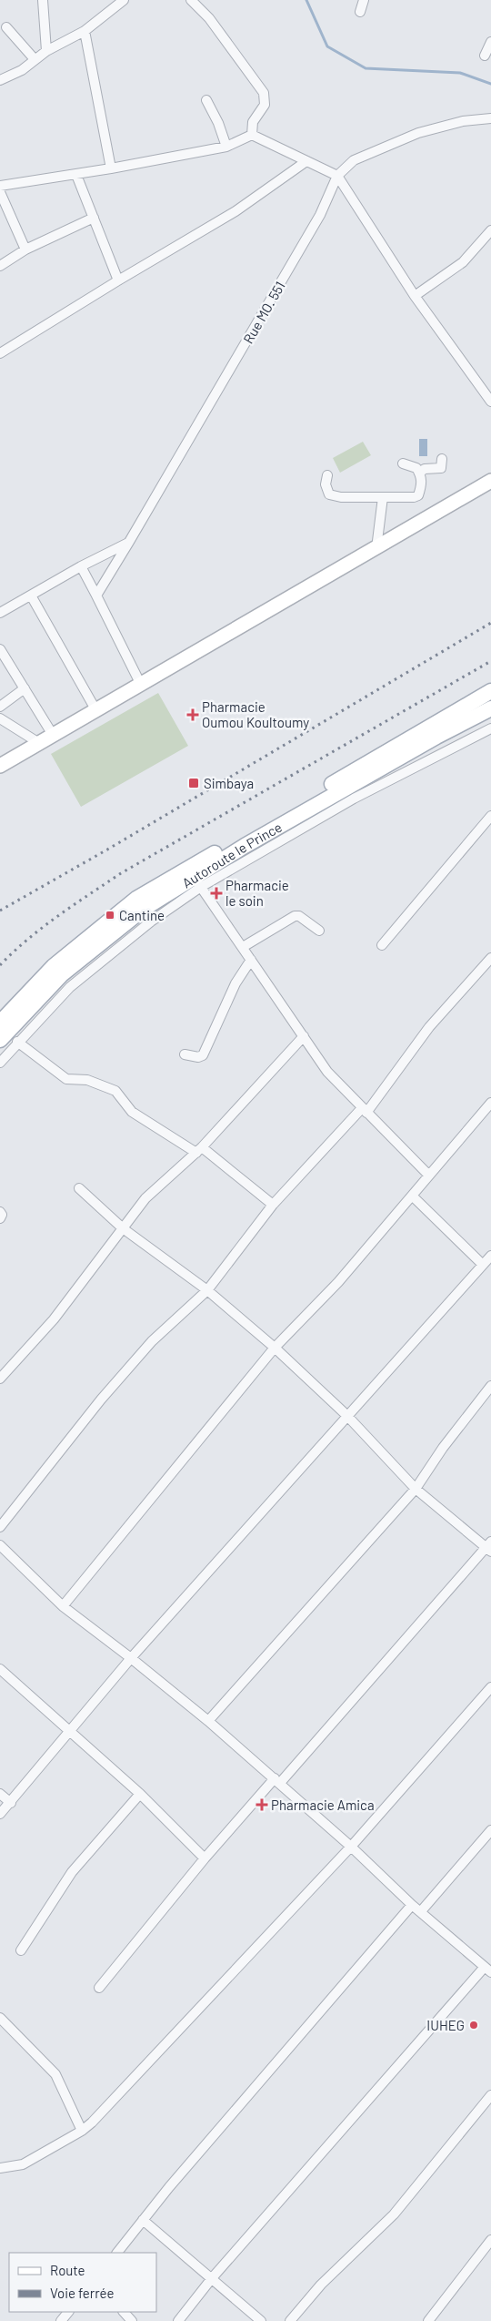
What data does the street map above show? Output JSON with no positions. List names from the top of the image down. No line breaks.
{"streets":{"main road":["Autoroute le Prince"],"street":["Rue MO. 551"]},"places":{"health":["Pharmacie Oumou Koultoumy","Pharmacie le soin","Pharmacie Amica"],"transit":["Simbaya","Cantine"],"other":["IUHEG"]},"legend":["Route","Voie ferrée"]}
